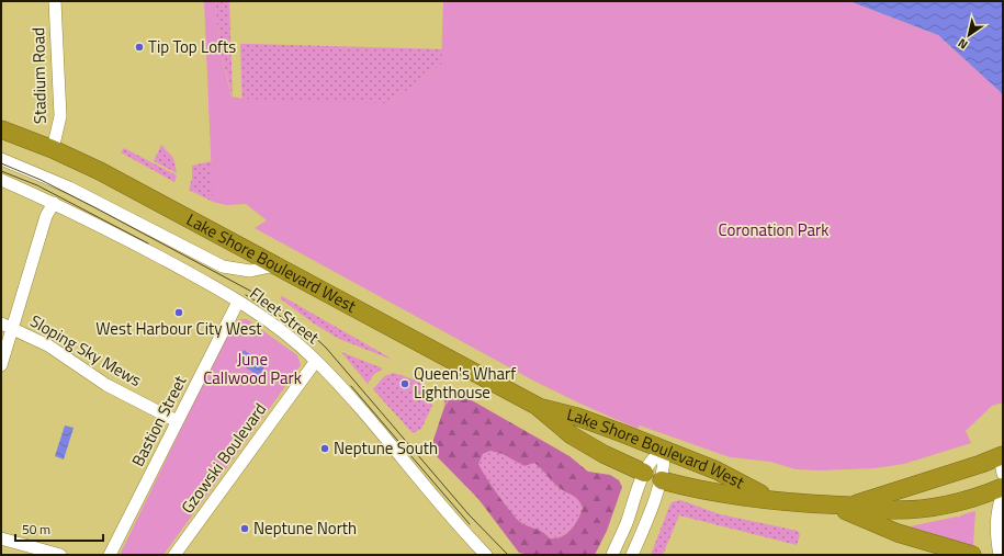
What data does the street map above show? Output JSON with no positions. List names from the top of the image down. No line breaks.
{"streets":{"highway":["Lake Shore Boulevard West"],"street":["Stadium Road","Fleet Street","Sloping Sky Mews","Bastion Street","Gzowski Boulevard"]},"crossings":[["Stadium Road","Lake Shore Boulevard West"],["Lake Shore Boulevard West","Fleet Street"],["Fleet Street","Bastion Street"],["Fleet Street","Gzowski Boulevard"],["Sloping Sky Mews","Bastion Street"]],"parks":["Coronation Park","June Callwood Park"],"places":["Tip Top Lofts","West Harbour City West","Queen's Wharf Lighthouse","Neptune South","Neptune North"],"scale_bar":"50 m","north":"bottom left"}
